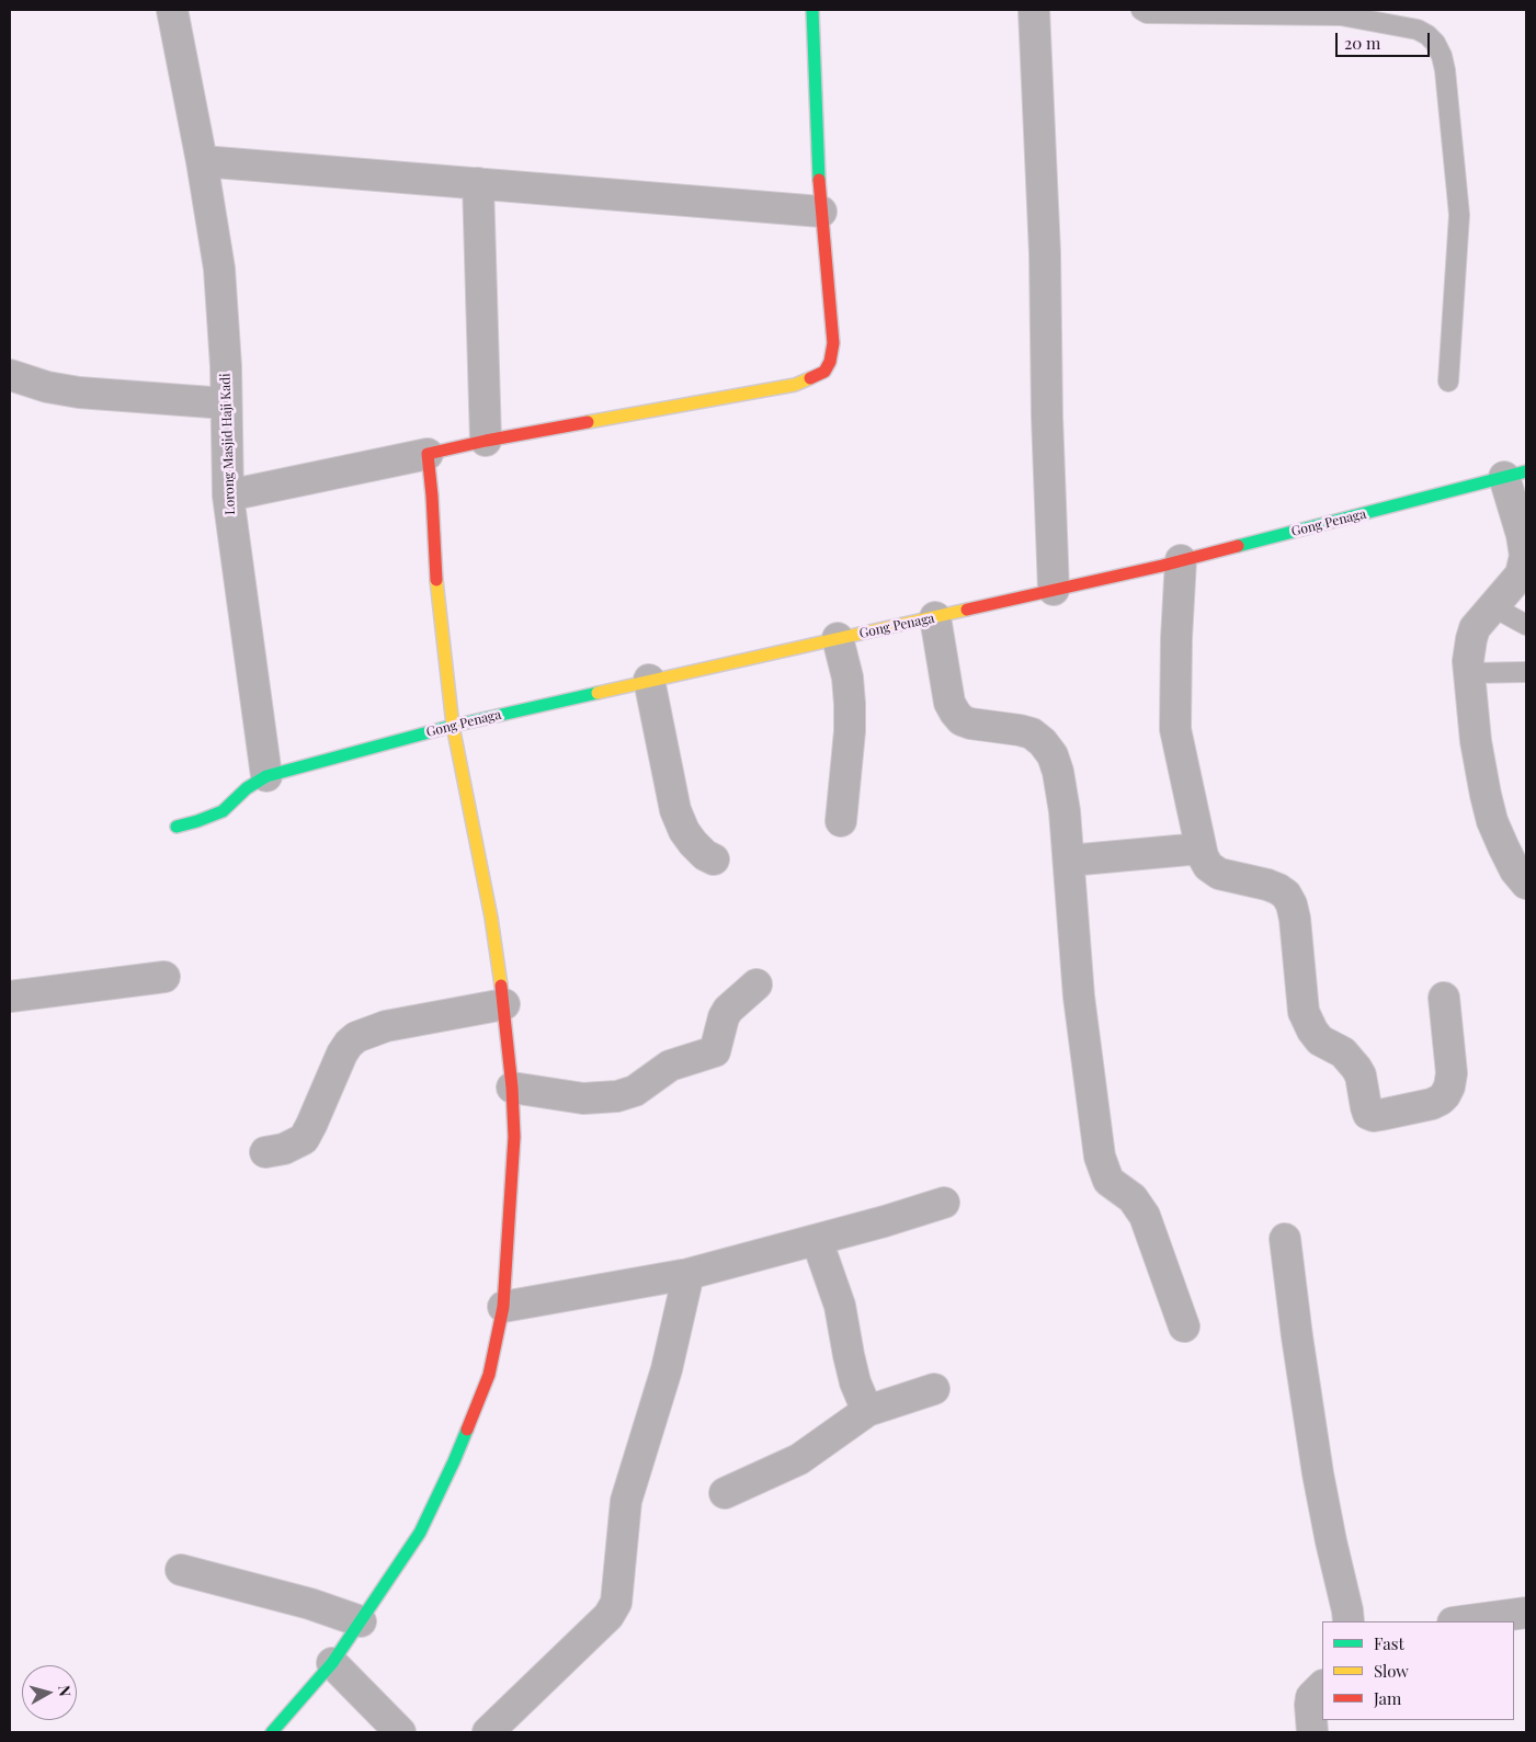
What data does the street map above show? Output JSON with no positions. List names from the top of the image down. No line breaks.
{"streets":{"street":["Lorong Masjid Haji Kadi","Gong Penaga"]},"crossings":[["Lorong Masjid Haji Kadi","Gong Penaga"]],"legend":["Fast","Slow","Jam"],"scale_bar":"20 m","north":"right"}
